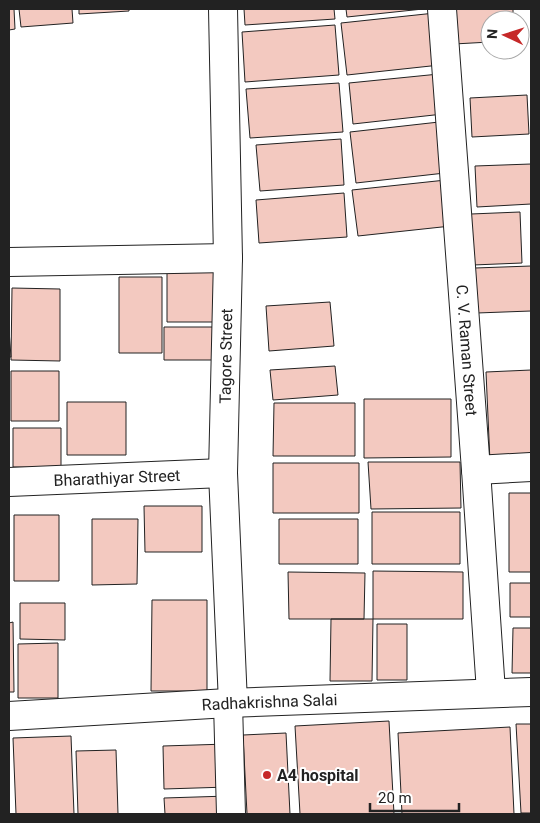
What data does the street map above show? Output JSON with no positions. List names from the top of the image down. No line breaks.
{"streets":{"street":["C. V. Raman Street","Tagore Street","Bharathiyar Street","Radhakrishna Salai"]},"crossings":[["C. V. Raman Street","Radhakrishna Salai"],["Tagore Street","Bharathiyar Street"],["Tagore Street","Radhakrishna Salai"]],"places":["A4 hospital"],"scale_bar":"20 m","north":"left"}
